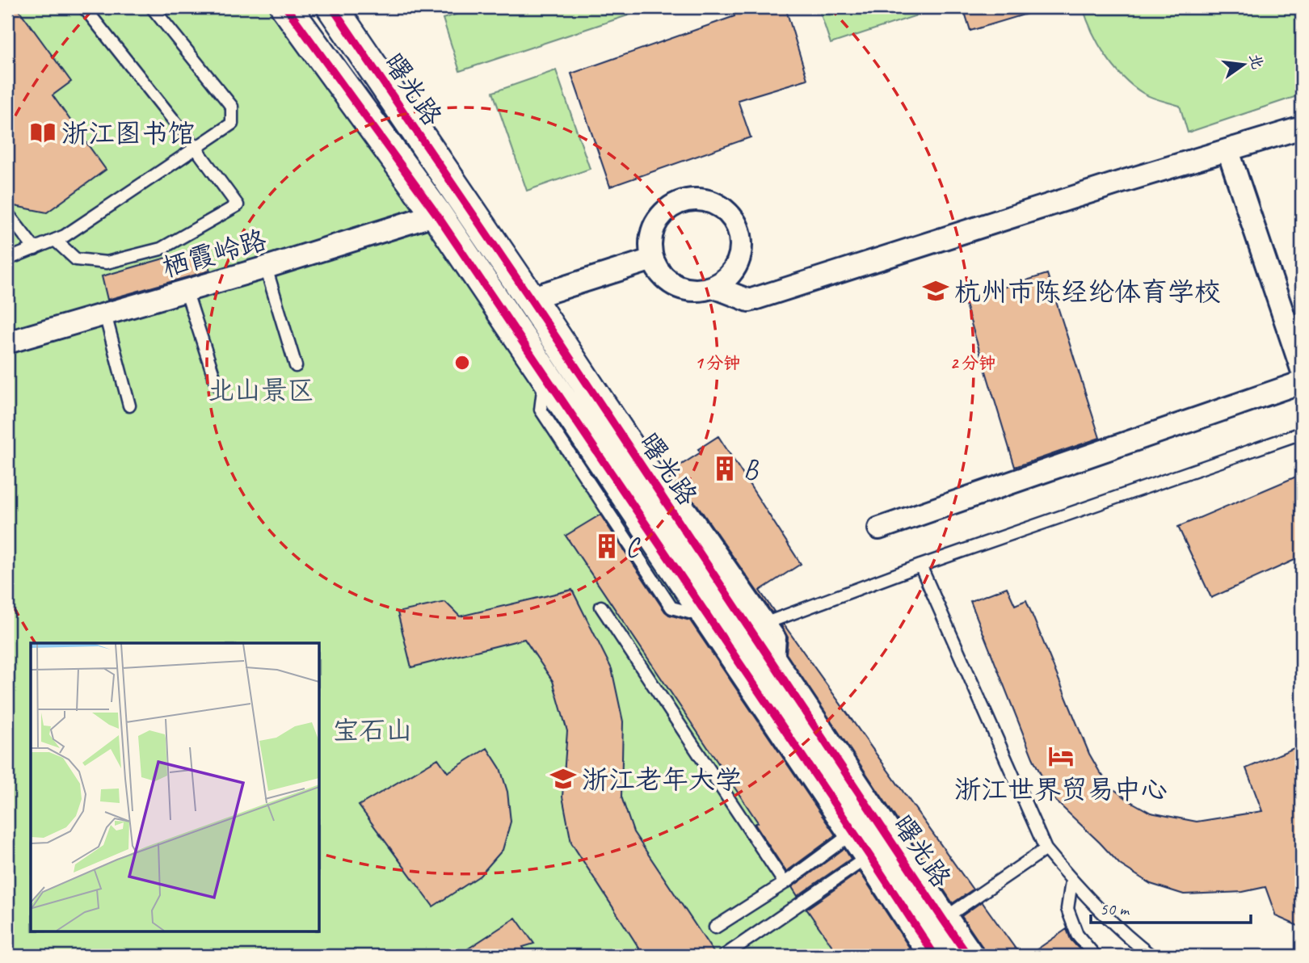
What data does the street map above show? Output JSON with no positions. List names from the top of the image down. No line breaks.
{"streets":{"main road":["曙光路"],"street":["栖霞岭路"]},"crossings":[["曙光路","栖霞岭路"]],"parks":["北山景区","宝石山"],"places":{"library":["浙江图书馆"],"school or university":["杭州市陈经纶体育学校","浙江老年大学"],"building":["B","C"],"hotel":["浙江世界贸易中心"]},"scale_bar":"50 m","north":"right","rings":["1 分钟","2 分钟"]}
